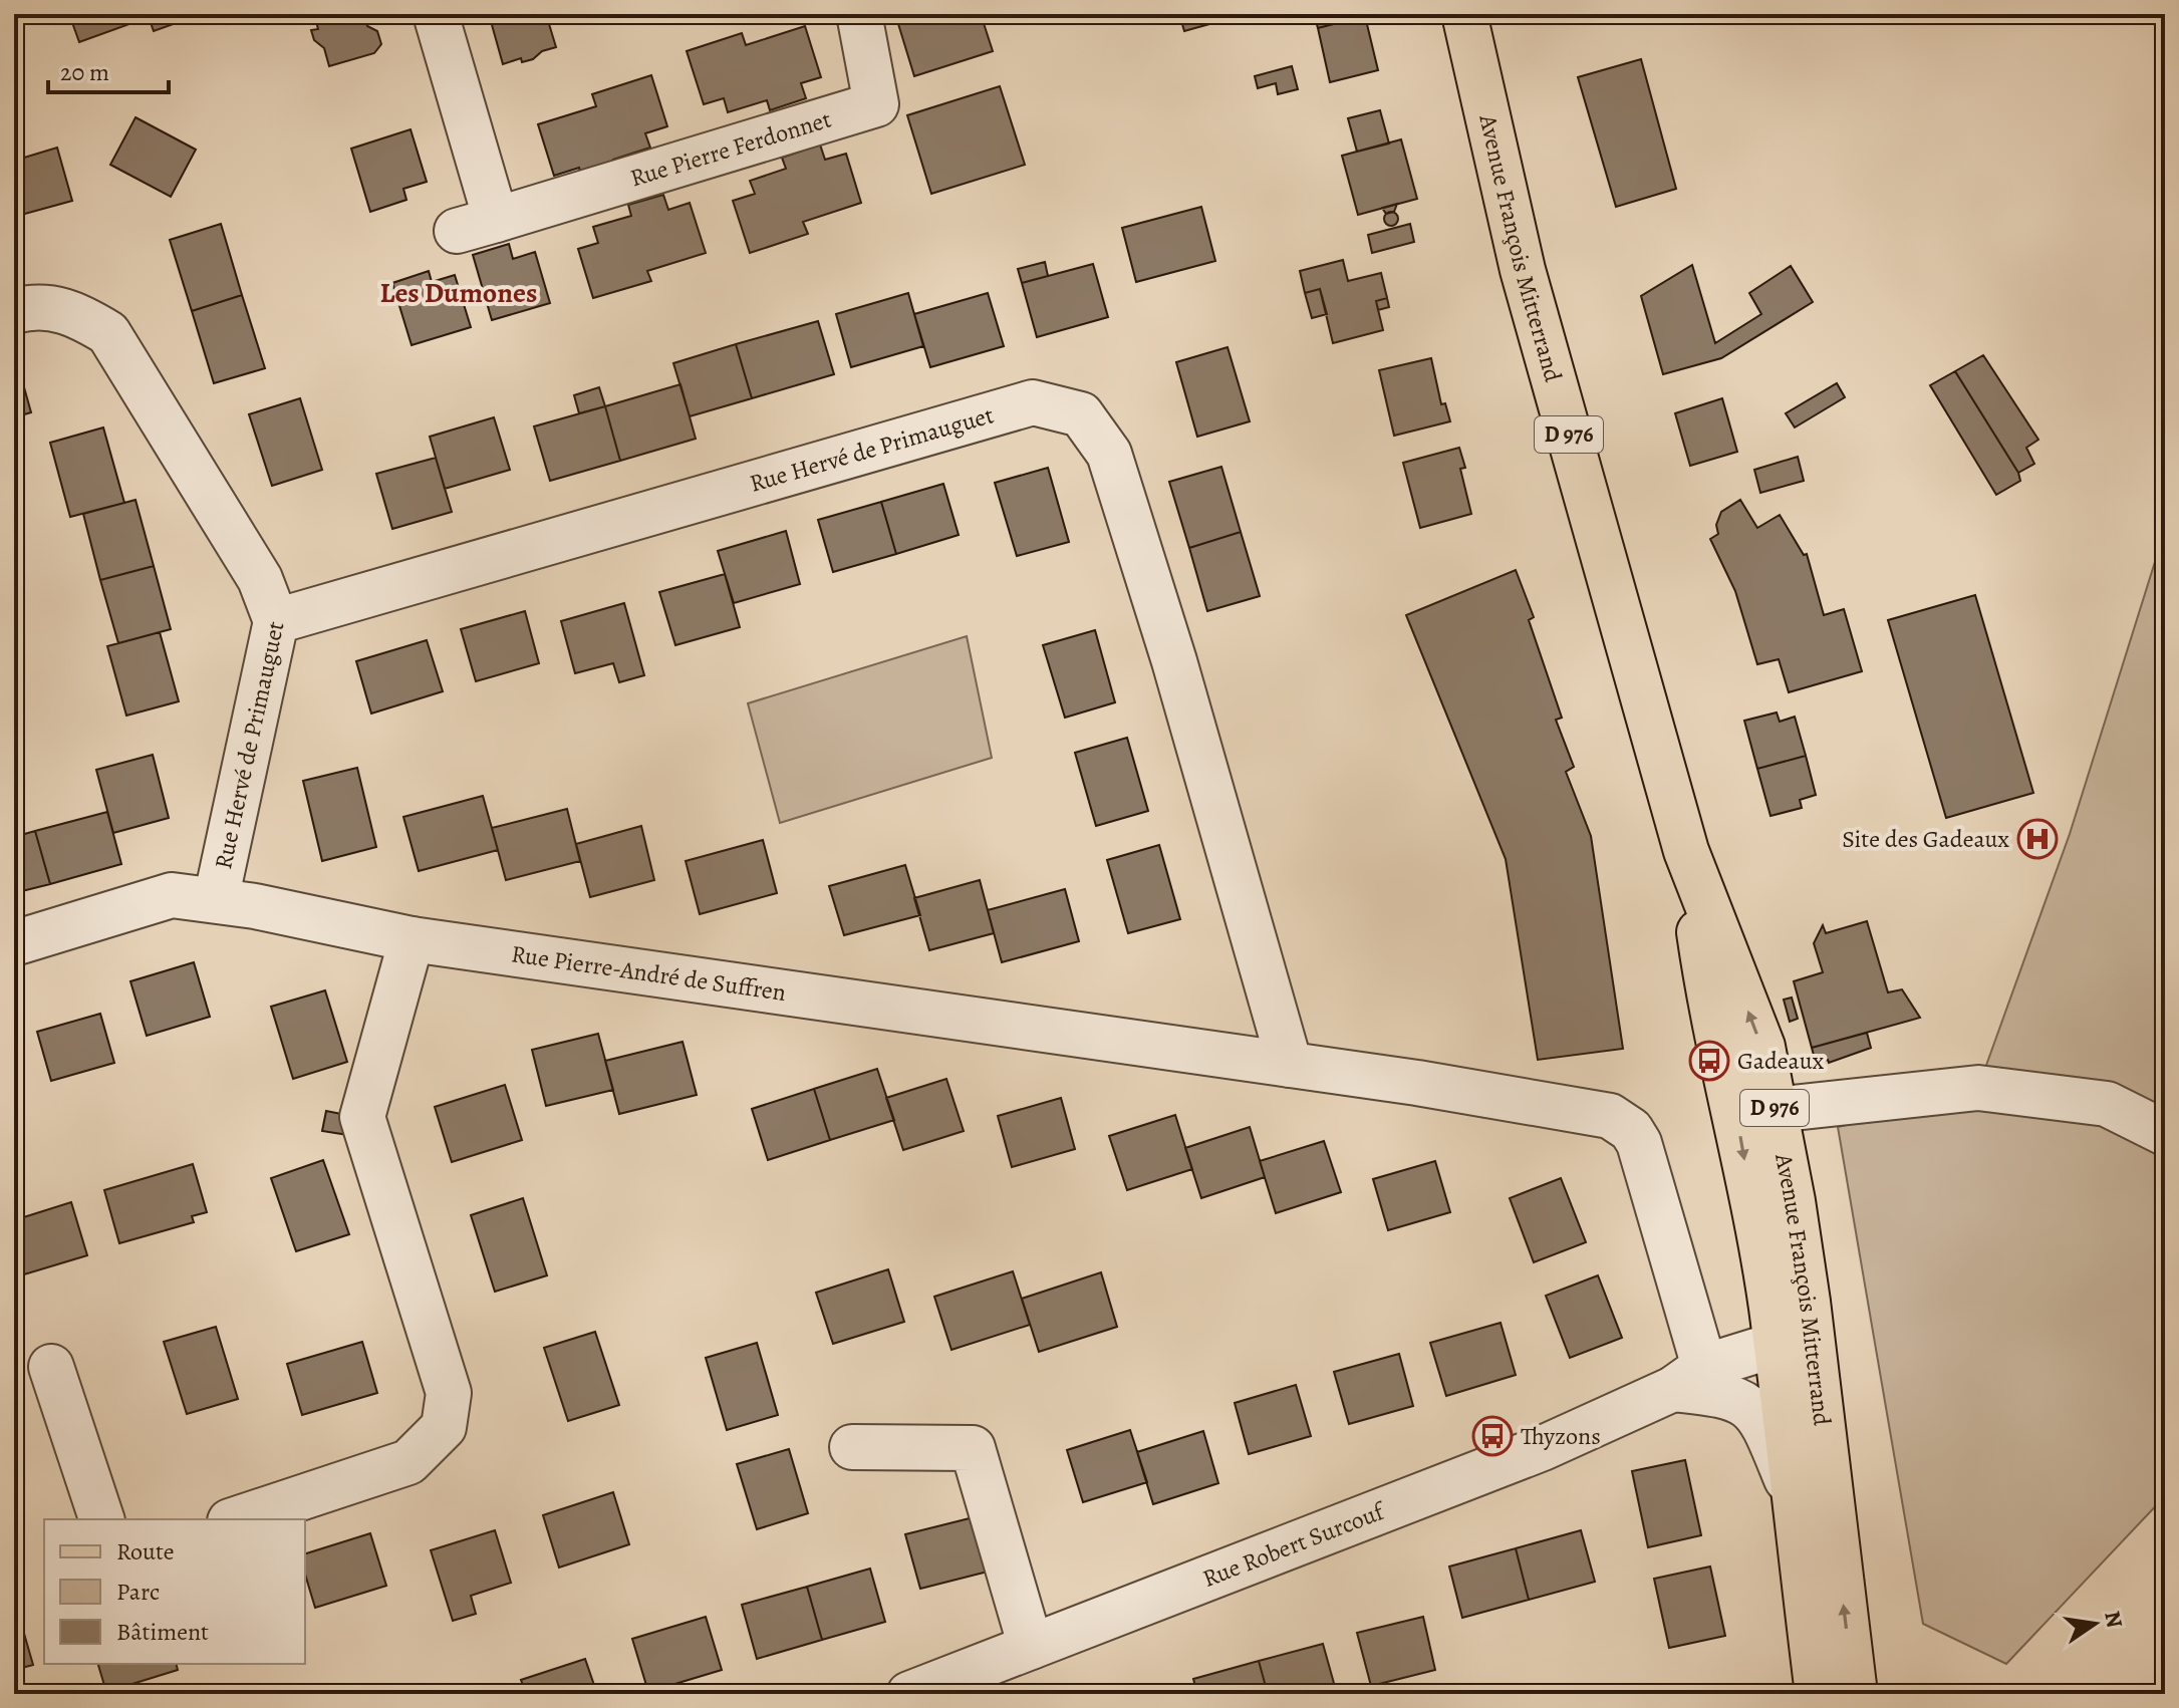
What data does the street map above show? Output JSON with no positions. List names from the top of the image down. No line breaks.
{"streets":{"main road":["Avenue François Mitterrand","D 976"],"street":["Rue Pierre Ferdonnet","Rue Hervé de Primauguet","Rue Pierre-André de Suffren","Rue Robert Surcouf"]},"crossings":[["Avenue François Mitterrand","Rue Robert Surcouf"],["Rue Hervé de Primauguet","Rue Pierre-André de Suffren"],["Rue Pierre-André de Suffren","Rue Robert Surcouf"]],"districts":["Les Dumones"],"places":{"hospital":["Site des Gadeaux"],"bus stop":["Gadeaux","Thyzons"]},"legend":["Route","Parc","Bâtiment"],"scale_bar":"20 m","north":"right"}
